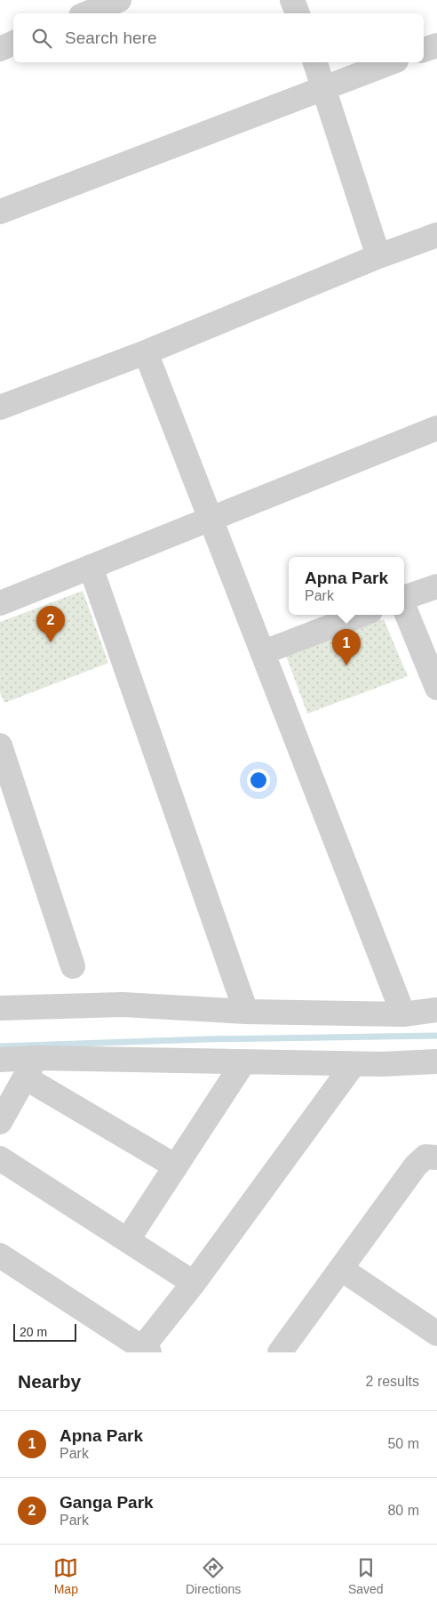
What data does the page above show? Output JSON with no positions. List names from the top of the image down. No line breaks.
{"scale_bar":"20 m","page":{"search":"Search here","popup":["Apna Park","Park"],"pins":["2","1"],"scale":"20 m","heading":["Nearby","2 results"],"list":[{"mark":"1","name":"Apna Park","note":"Park","value":"50 m"},{"mark":"2","name":"Ganga Park","note":"Park","value":"80 m"}],"nav":["Map","Directions","Saved"]}}
